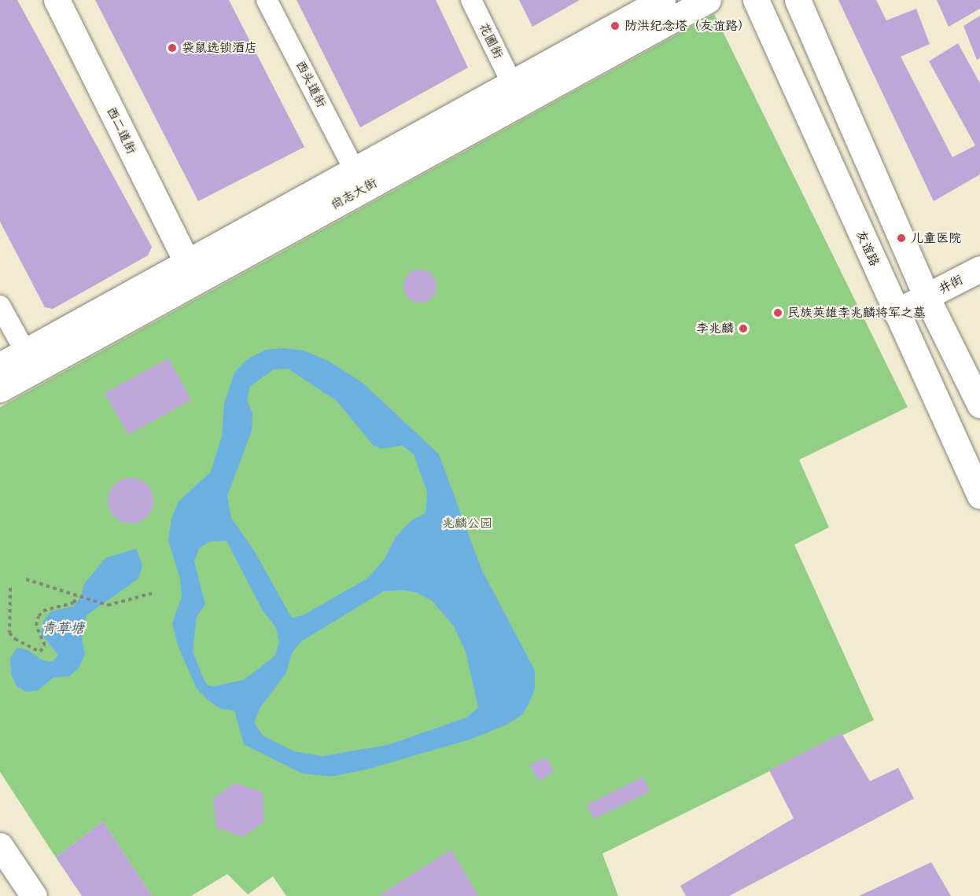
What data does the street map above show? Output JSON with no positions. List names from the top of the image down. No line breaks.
{"streets":{"main road":["西二道街","尚志大街","友谊路","井街"],"street":["花圃街","西头道街"]},"crossings":[["花圃街","尚志大街"],["西头道街","尚志大街"],["西二道街","尚志大街"],["友谊路","井街"]],"water":["青草塘"],"parks":["兆麟公园"],"places":["防洪纪念塔（友谊路）","袋鼠选锁酒店","儿童医院","民族英雄李兆麟将军之墓","李兆麟"]}
